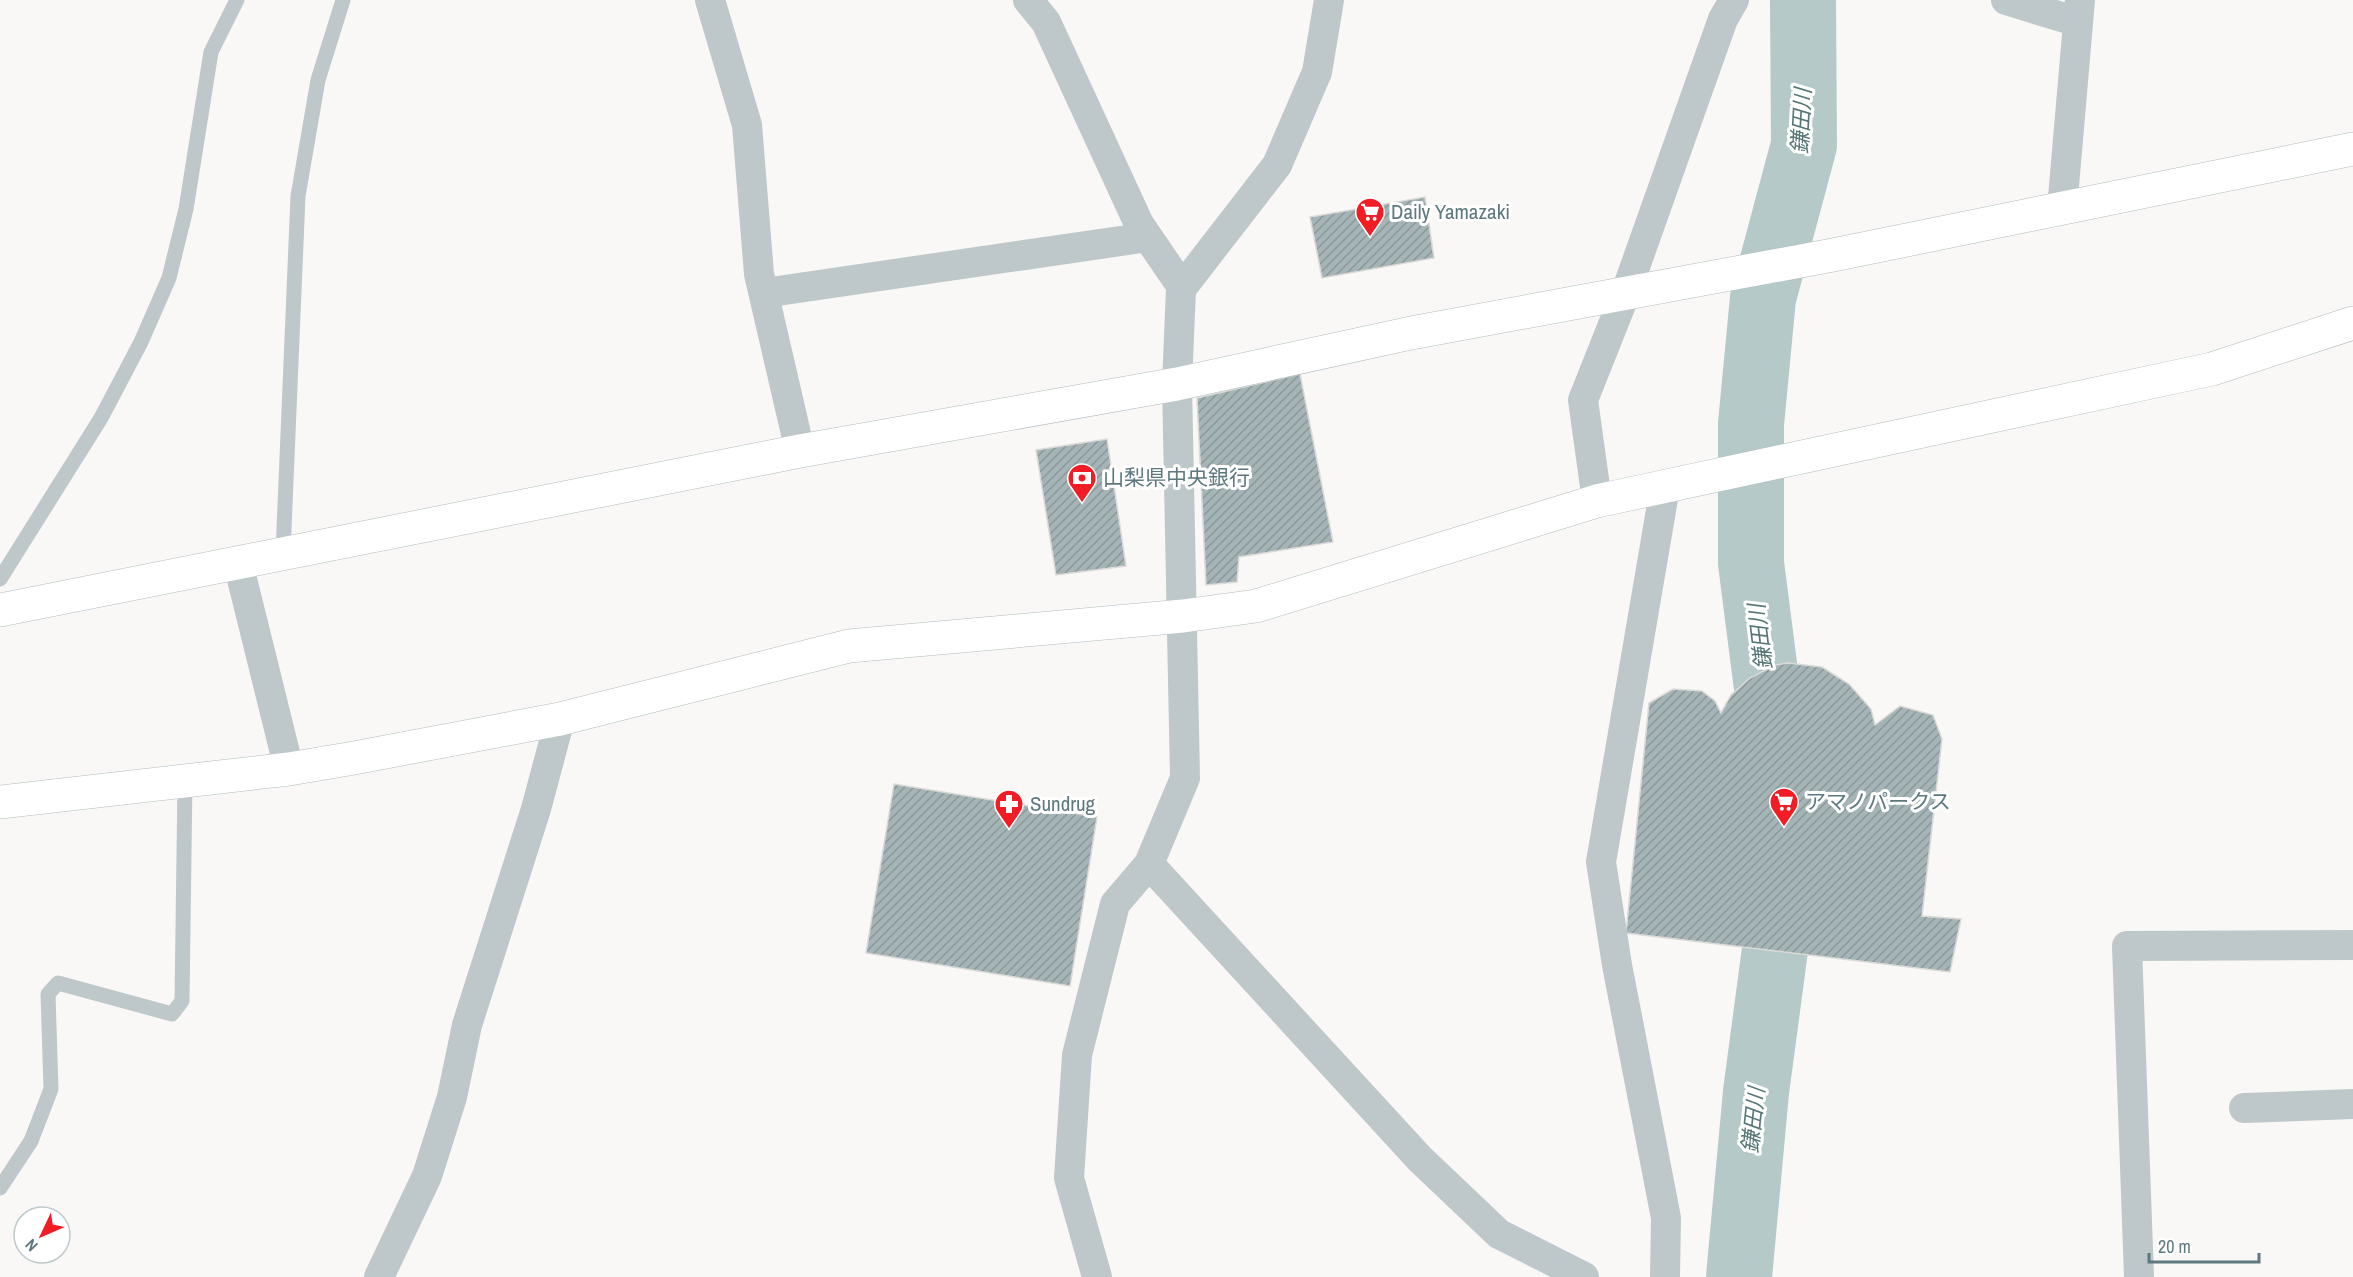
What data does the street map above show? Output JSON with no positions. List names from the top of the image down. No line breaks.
{"water":["鎌田川"],"places":{"supermarket":["Daily Yamazaki","アマノパークス"],"bank":["山梨県中央銀行"],"pharmacy":["Sundrug"]},"scale_bar":"20 m","north":"bottom left"}
